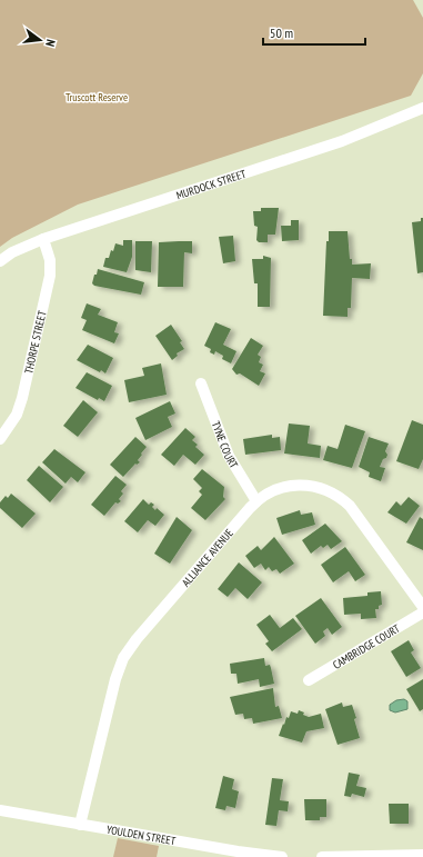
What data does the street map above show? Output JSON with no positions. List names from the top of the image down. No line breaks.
{"streets":{"street":["MURDOCK STREET","THORPE STREET","TYNE COURT","ALLIANCE AVENUE","CAMBRIDGE COURT","YOULDEN STREET"]},"crossings":[["MURDOCK STREET","THORPE STREET"],["TYNE COURT","ALLIANCE AVENUE"],["ALLIANCE AVENUE","YOULDEN STREET"]],"parks":["Truscott Reserve"],"scale_bar":"50 m","north":"right"}
